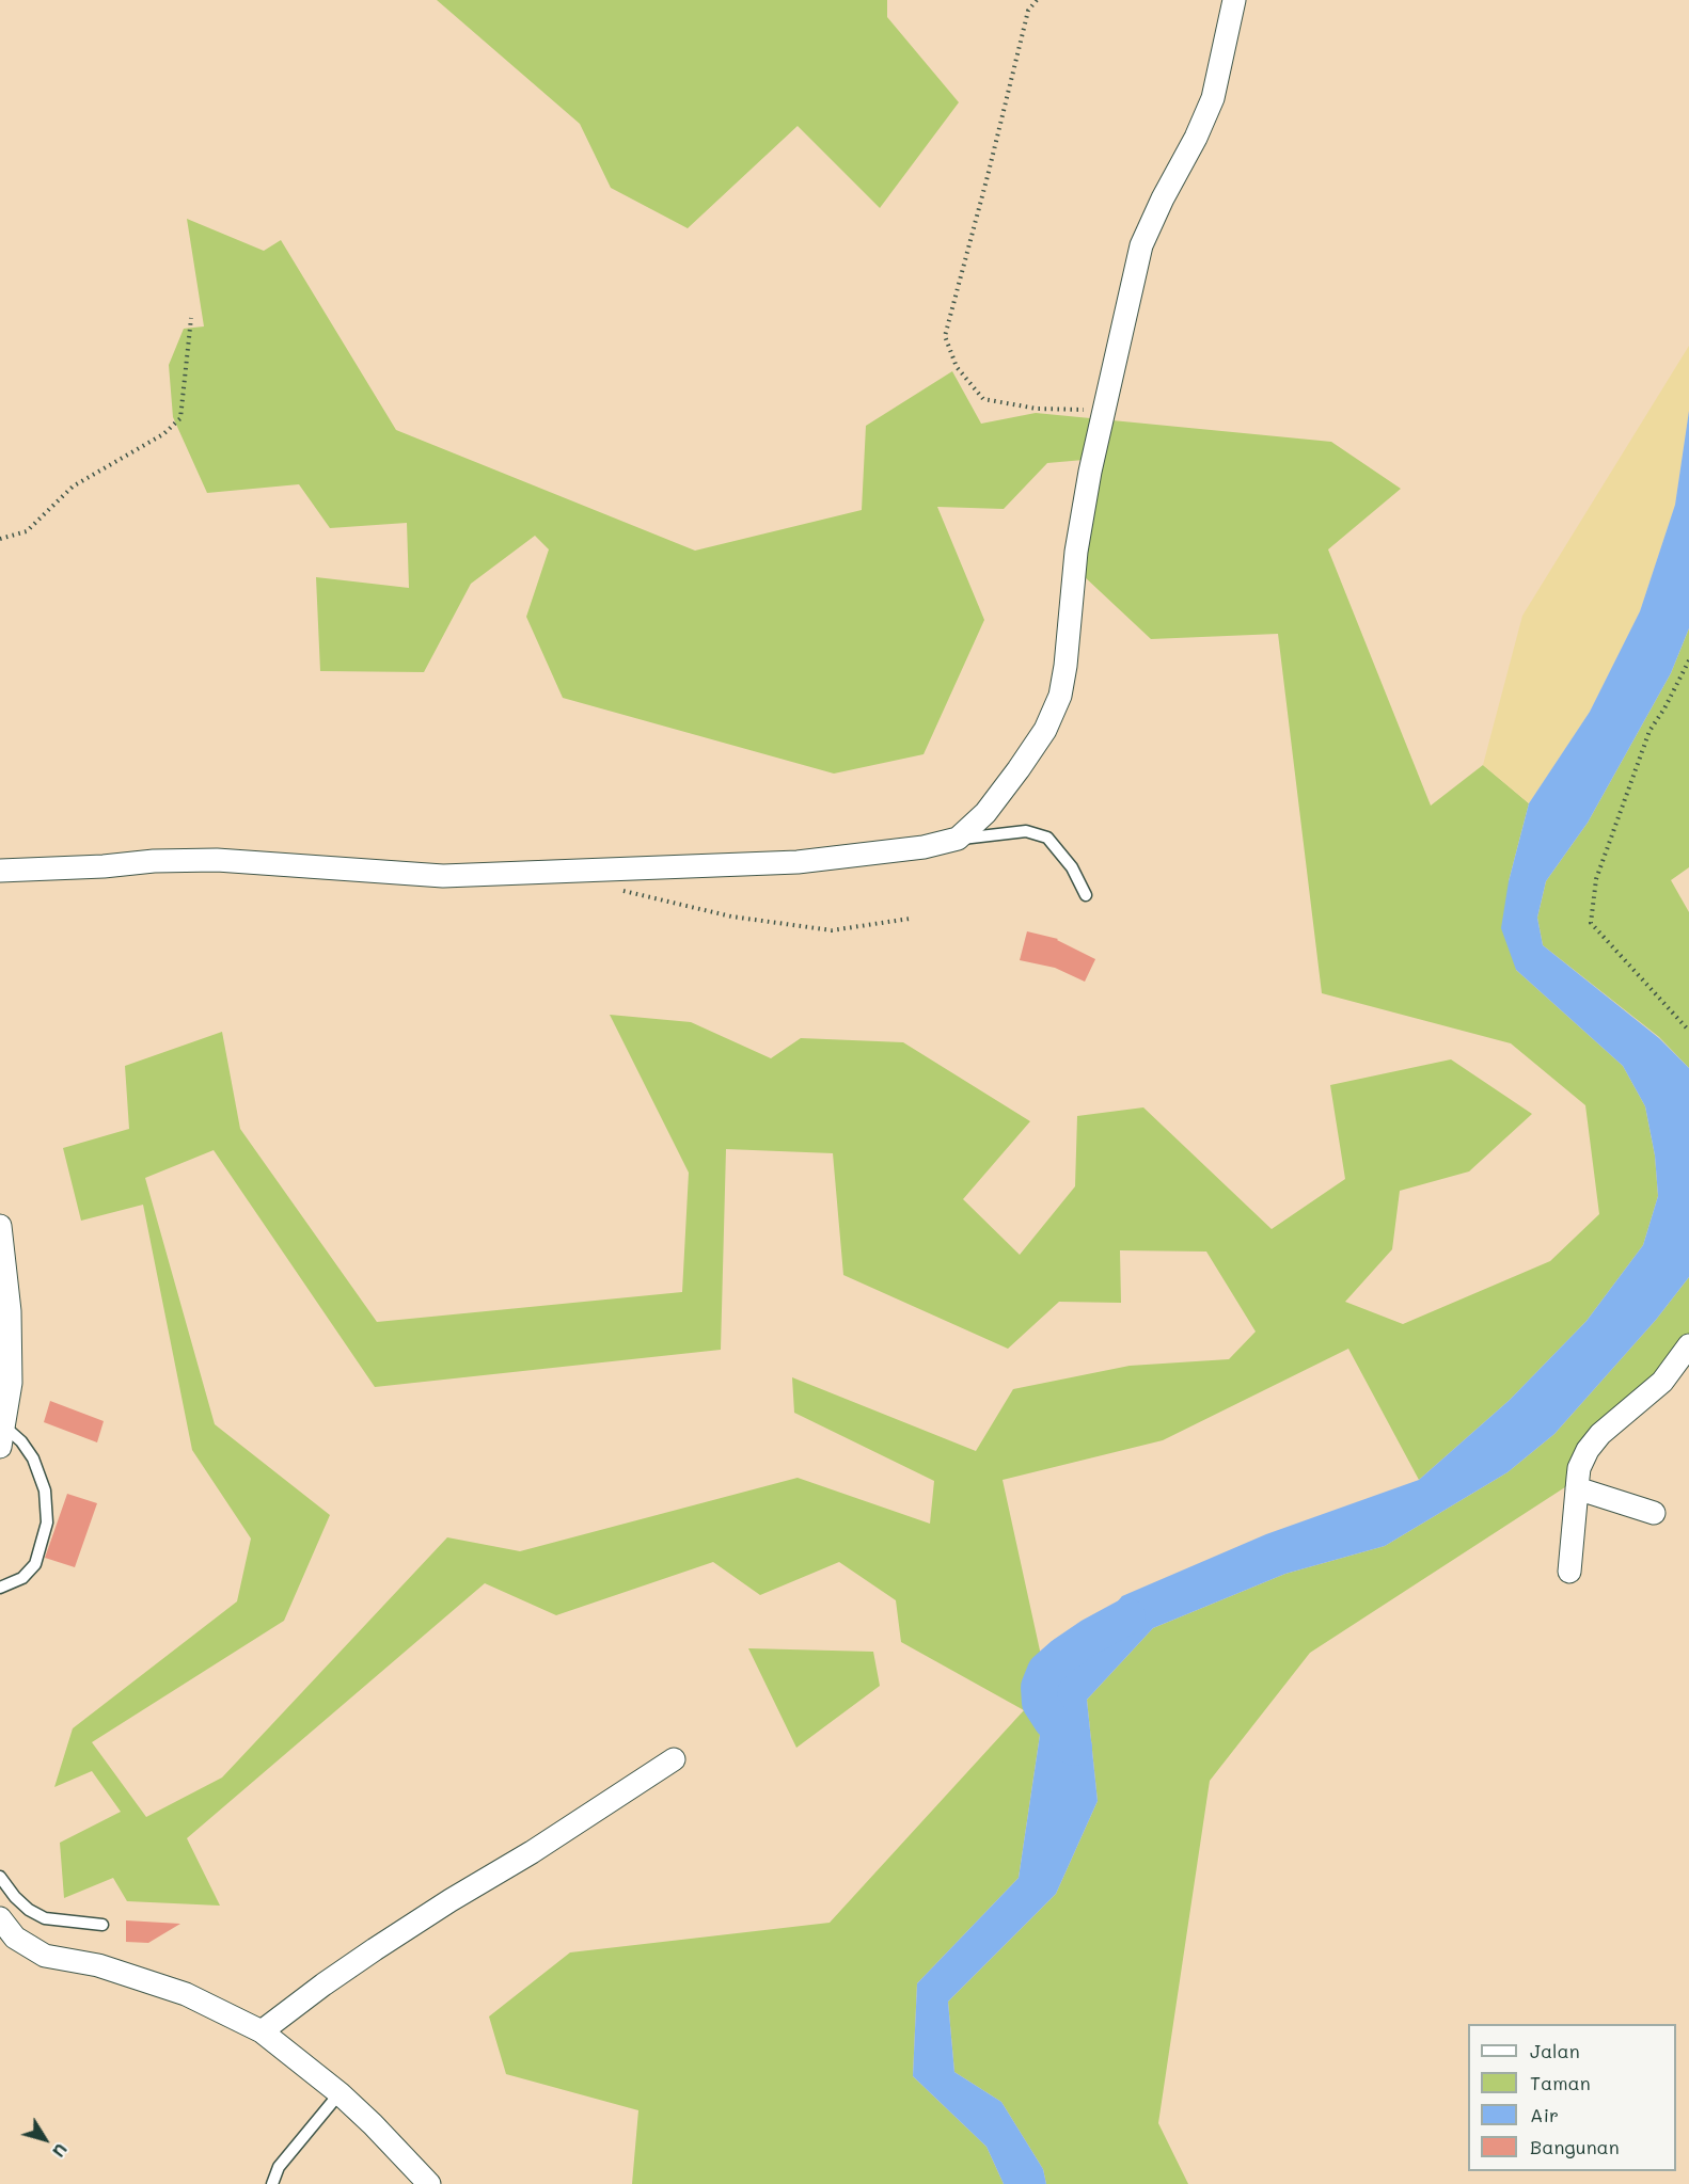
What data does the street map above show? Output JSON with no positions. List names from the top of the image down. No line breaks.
{"legend":["Jalan","Taman","Air","Bangunan"],"north":"bottom right"}
